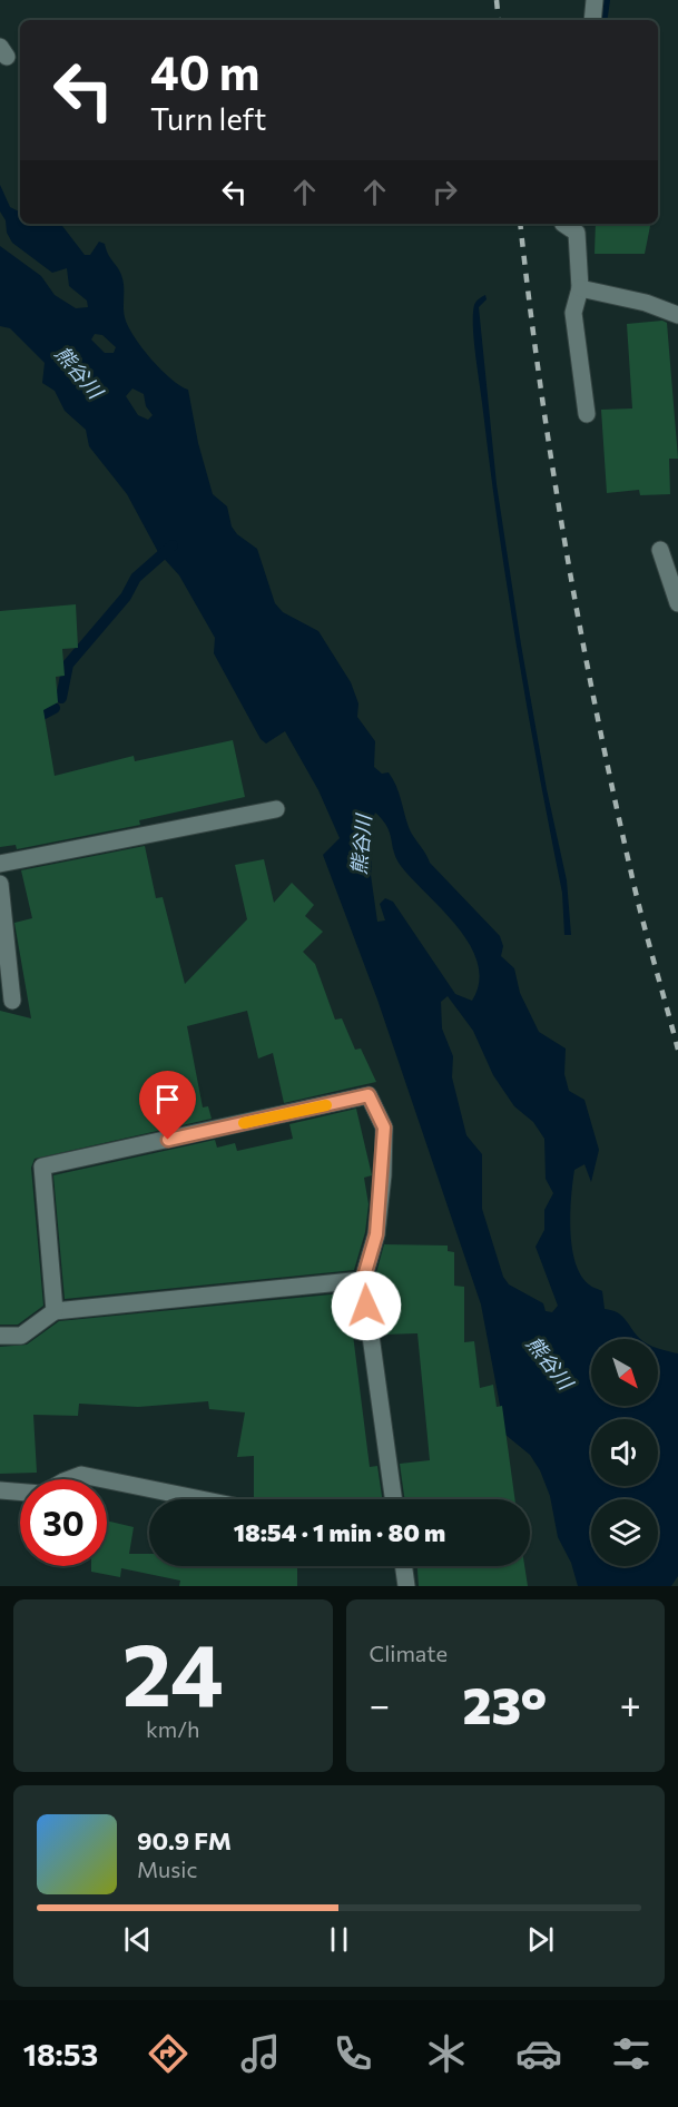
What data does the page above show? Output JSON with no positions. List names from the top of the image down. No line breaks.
{"water":["熊谷川"],"north":"bottom right","page":{"turn":["40 m","Turn left"],"limit":"30","trip":"18:54 · 1 min · 80 m","tile":[["24","km/h"],"Climate"],"heat":["−","23°","+"],"song":["90.9 FM","Music"],"tabs":"18:53"}}
